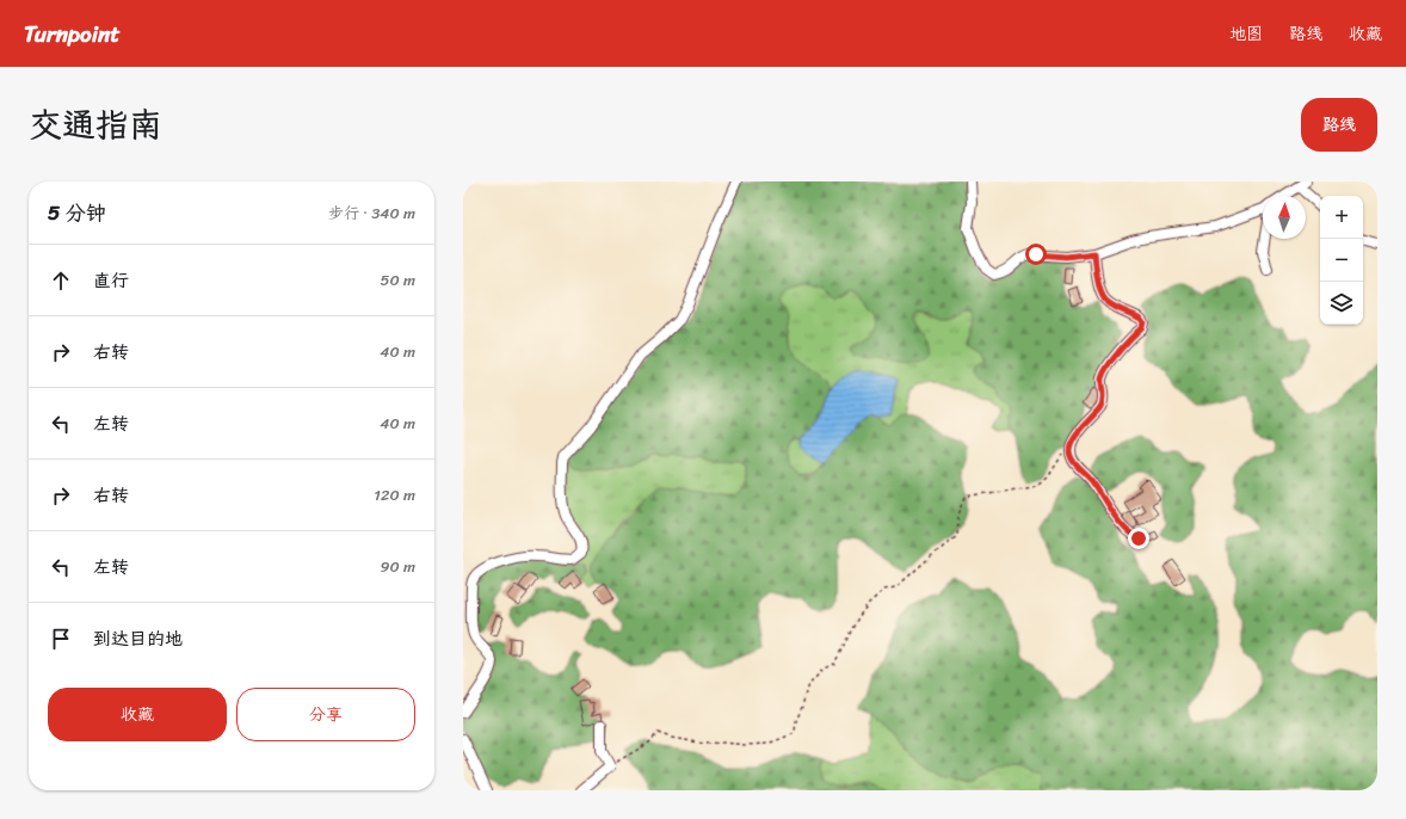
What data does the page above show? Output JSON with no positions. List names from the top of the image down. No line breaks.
{"north":"top","page":{"header":"Turnpoint","nav":["地图","路线","收藏"],"title":"交通指南","buttons":["路线",["收藏","分享"]],"heading":["5 分钟","步行 · 340 m"],"map_buttons":["+","−"],"list":[["直行","50 m"],["右转","40 m"],["左转","40 m"],["右转","120 m"],["左转","90 m"],"到达目的地"]}}
